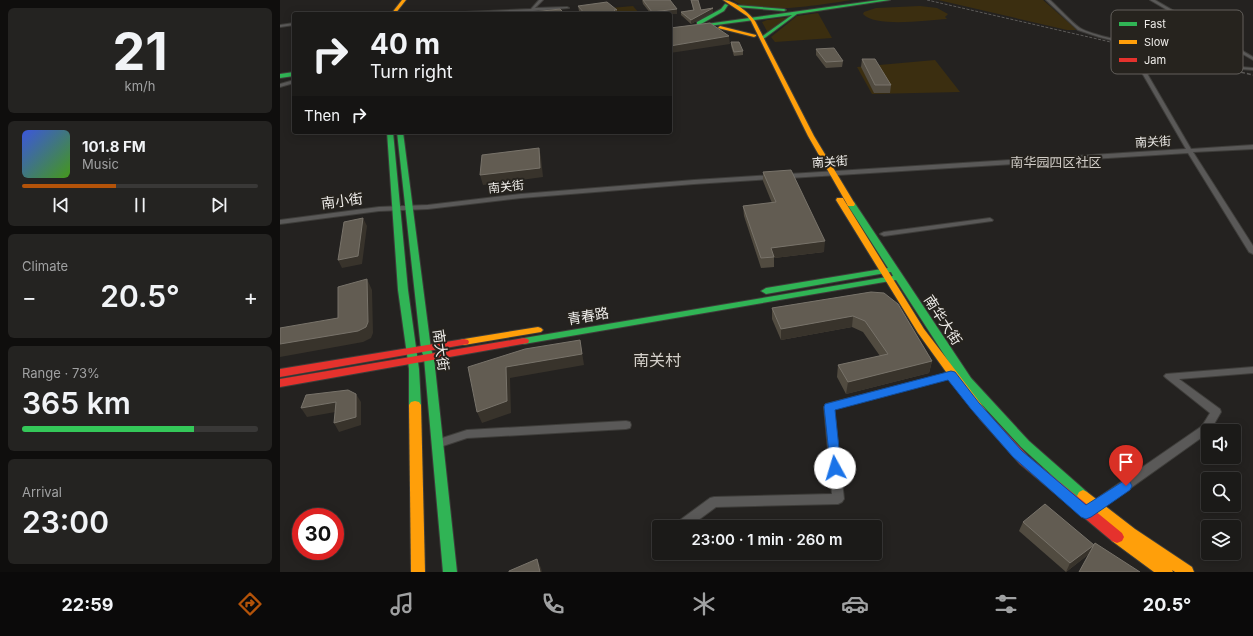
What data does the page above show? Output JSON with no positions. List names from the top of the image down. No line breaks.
{"streets":{"main road":["青春路","南华大街","南大街"],"street":["南关街","南小街"]},"crossings":[["南关街","南小街"],["南关街","南华大街"],["南关街","南大街"],["南小街","南大街"],["青春路","南华大街"],["青春路","南大街"]],"districts":["南华园四区社区","南关村"],"legend":["Fast","Slow","Jam"],"page":{"tile":[["21","km/h"],"Climate",["Range · 73%","365 km"],["Arrival","23:00"]],"turn":["40 m","Turn right"],"then":"Then","song":["101.8 FM","Music"],"heat":["−","20.5°","+"],"limit":"30","trip":"23:00 · 1 min · 260 m","tabs":["22:59","20.5°"]}}
